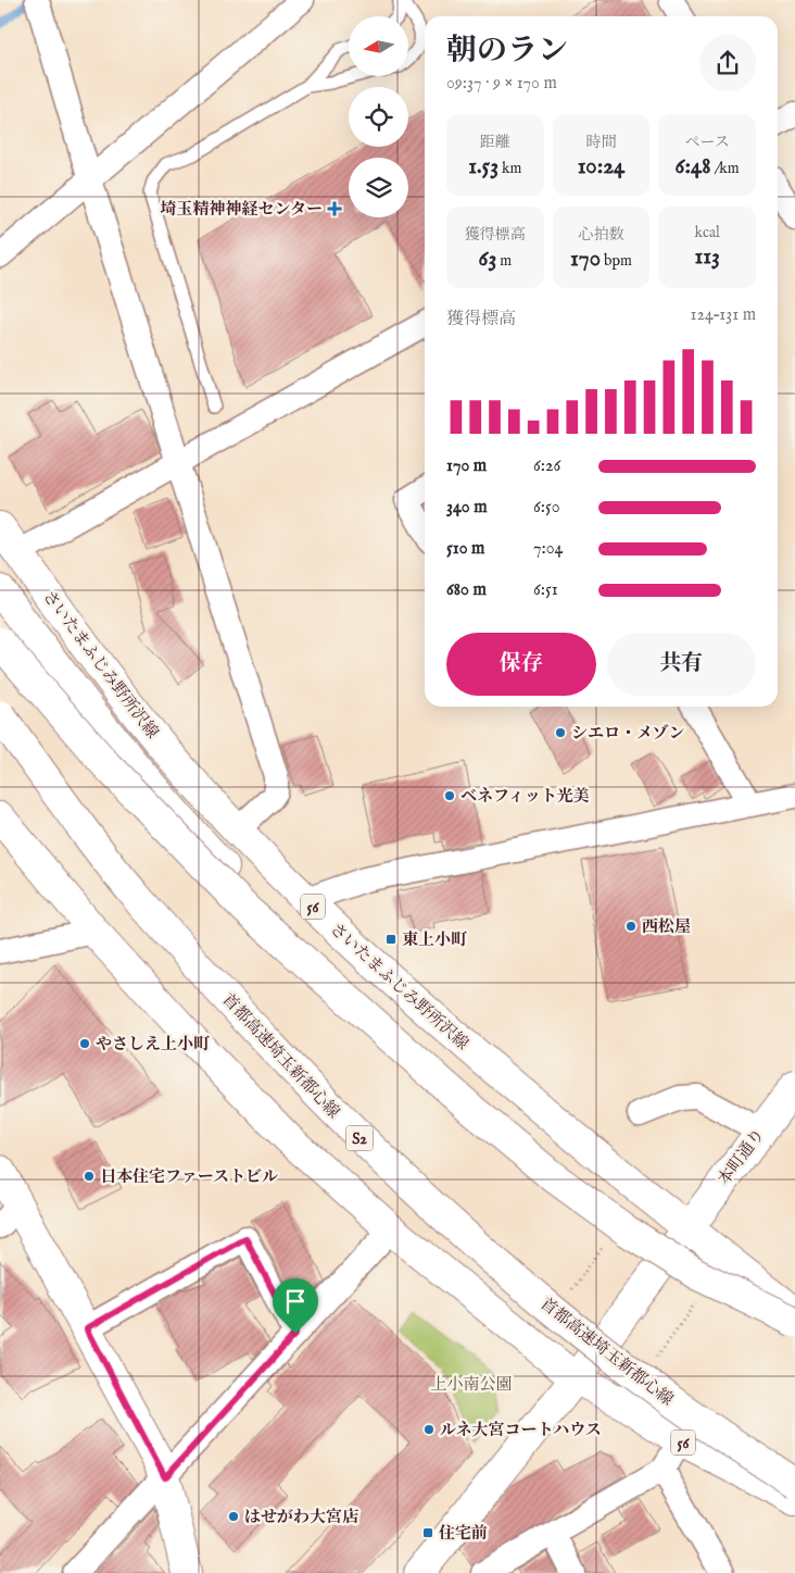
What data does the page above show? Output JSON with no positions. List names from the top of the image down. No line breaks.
{"streets":{"main road":["さいたまふじみ野所沢線","56","首都高速埼玉新都心線","S2","本町通り"]},"crossings":[["さいたまふじみ野所沢線","本町通り"],["56","本町通り"]],"parks":["上小南公園"],"places":{"health":["埼玉精神神経センター"],"other":["シエロ・メゾン","ベネフィット光美","西松屋","やさしえ上小町","日本住宅ファーストビル","ルネ大宮コートハウス","はせがわ大宮店"],"transit":["東上小町","住宅前"]},"north":"left","page":{"heading":["朝のラン","09:37 · 9 × 170 m"],"stats":[["距離","1.53 km"],["時間","10:24"],["ペース","6:48 /km"],["獲得標高","63 m"],["心拍数","170 bpm"],["kcal","113"]],"chart":["獲得標高","124–131 m"],"list":[{"name":"170 m","note":"6:26"},{"name":"340 m","note":"6:50"},{"name":"510 m","note":"7:04"},{"name":"680 m","note":"6:51"}],"buttons":["保存","共有"]}}
